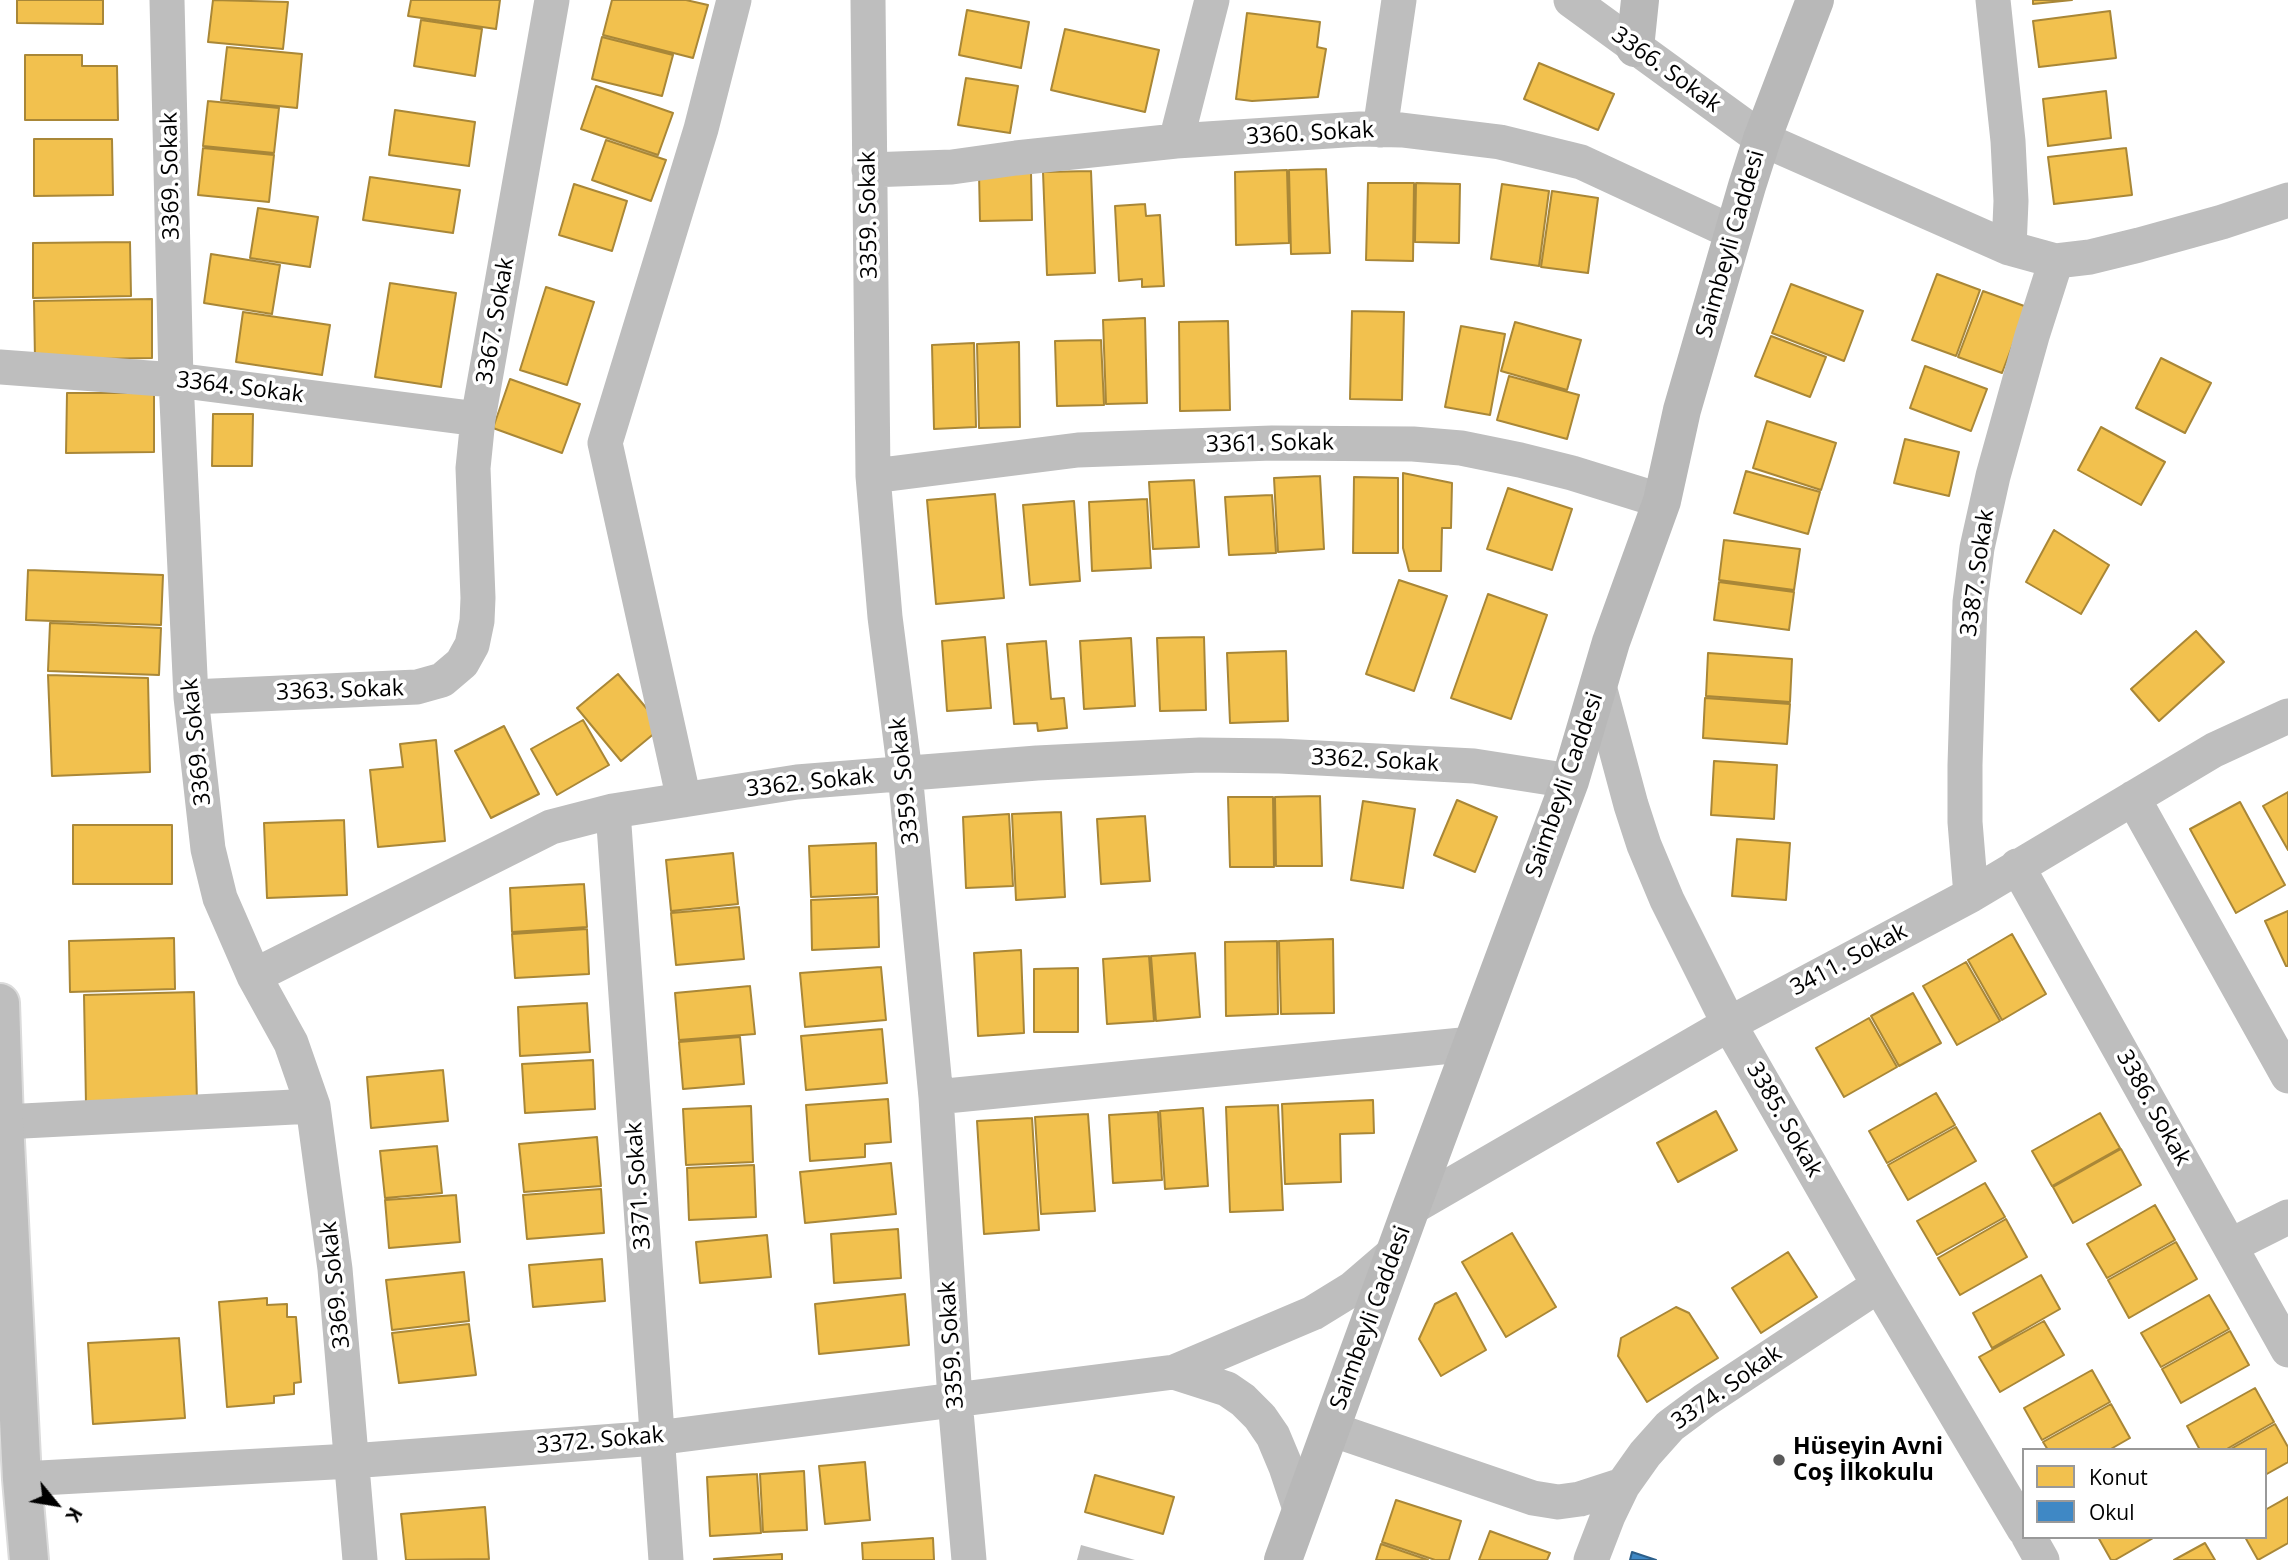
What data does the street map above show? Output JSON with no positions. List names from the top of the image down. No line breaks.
{"streets":{"main road":["Saimbeyli Caddesi"],"street":["3366. Sokak","3360. Sokak","3369. Sokak","3359. Sokak","3367. Sokak","3364. Sokak","3361. Sokak","3387. Sokak","3363. Sokak","3362. Sokak","3411. Sokak","3386. Sokak","3385. Sokak","3371. Sokak","3374. Sokak","3372. Sokak"]},"crossings":[["3366. Sokak","Saimbeyli Caddesi"],["3366. Sokak","3387. Sokak"],["3360. Sokak","3359. Sokak"],["3360. Sokak","Saimbeyli Caddesi"],["3369. Sokak","3364. Sokak"],["3369. Sokak","3363. Sokak"],["3369. Sokak","3362. Sokak"],["3369. Sokak","3372. Sokak"],["3359. Sokak","3361. Sokak"],["3359. Sokak","3362. Sokak"],["3359. Sokak","3372. Sokak"],["Saimbeyli Caddesi","3361. Sokak"],["Saimbeyli Caddesi","3362. Sokak"],["Saimbeyli Caddesi","3411. Sokak"],["Saimbeyli Caddesi","3385. Sokak"],["3367. Sokak","3364. Sokak"],["3367. Sokak","3363. Sokak"],["3387. Sokak","3411. Sokak"],["3362. Sokak","3371. Sokak"],["3411. Sokak","3386. Sokak"],["3411. Sokak","3385. Sokak"],["3385. Sokak","3374. Sokak"],["3371. Sokak","3372. Sokak"]],"places":["Hüseyin Avni Coş İlkokulu"],"legend":["Konut","Okul"],"north":"bottom right"}
